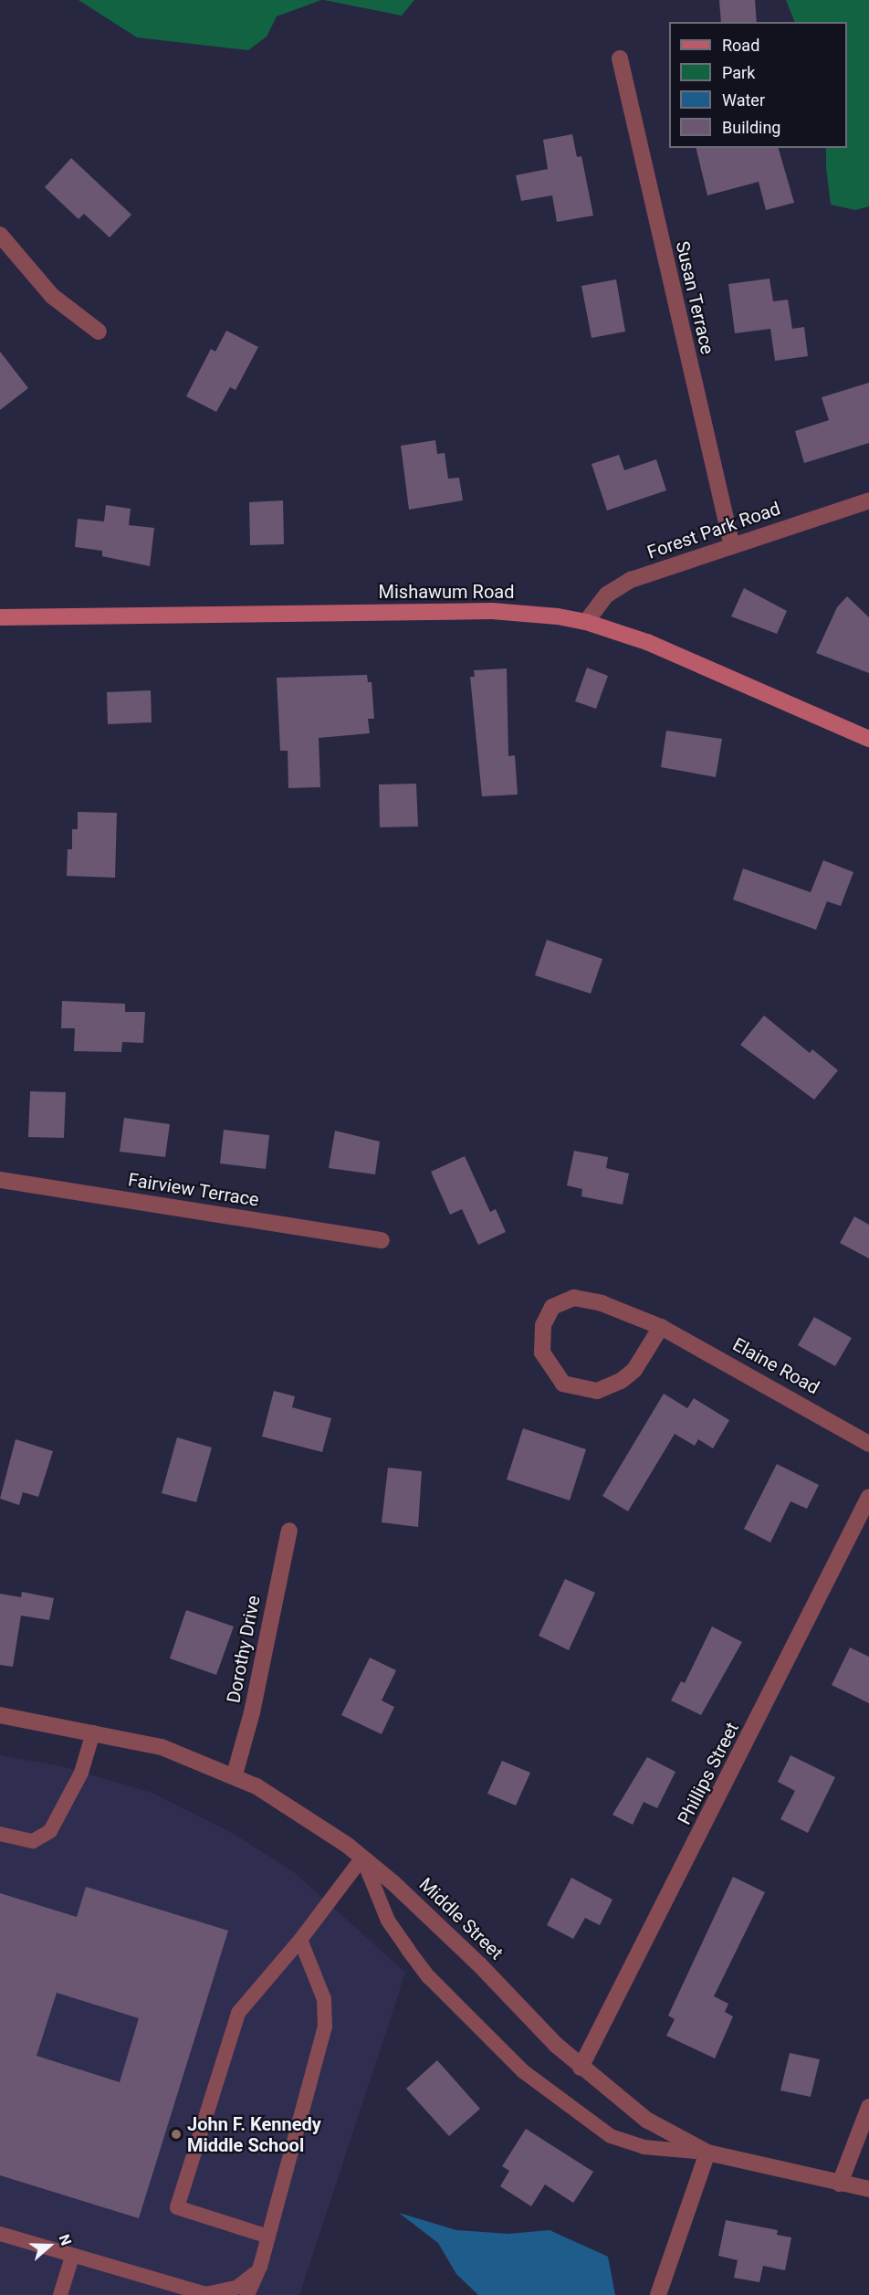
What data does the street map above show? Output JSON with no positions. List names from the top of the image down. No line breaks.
{"streets":{"main road":["Mishawum Road"],"street":["Susan Terrace","Forest Park Road","Fairview Terrace","Elaine Road","Dorothy Drive","Phillips Street","Middle Street"]},"crossings":[["Susan Terrace","Forest Park Road"],["Forest Park Road","Mishawum Road"],["Dorothy Drive","Middle Street"],["Phillips Street","Middle Street"]],"places":["John F. Kennedy Middle School"],"legend":["Road","Park","Water","Building"],"north":"right"}
